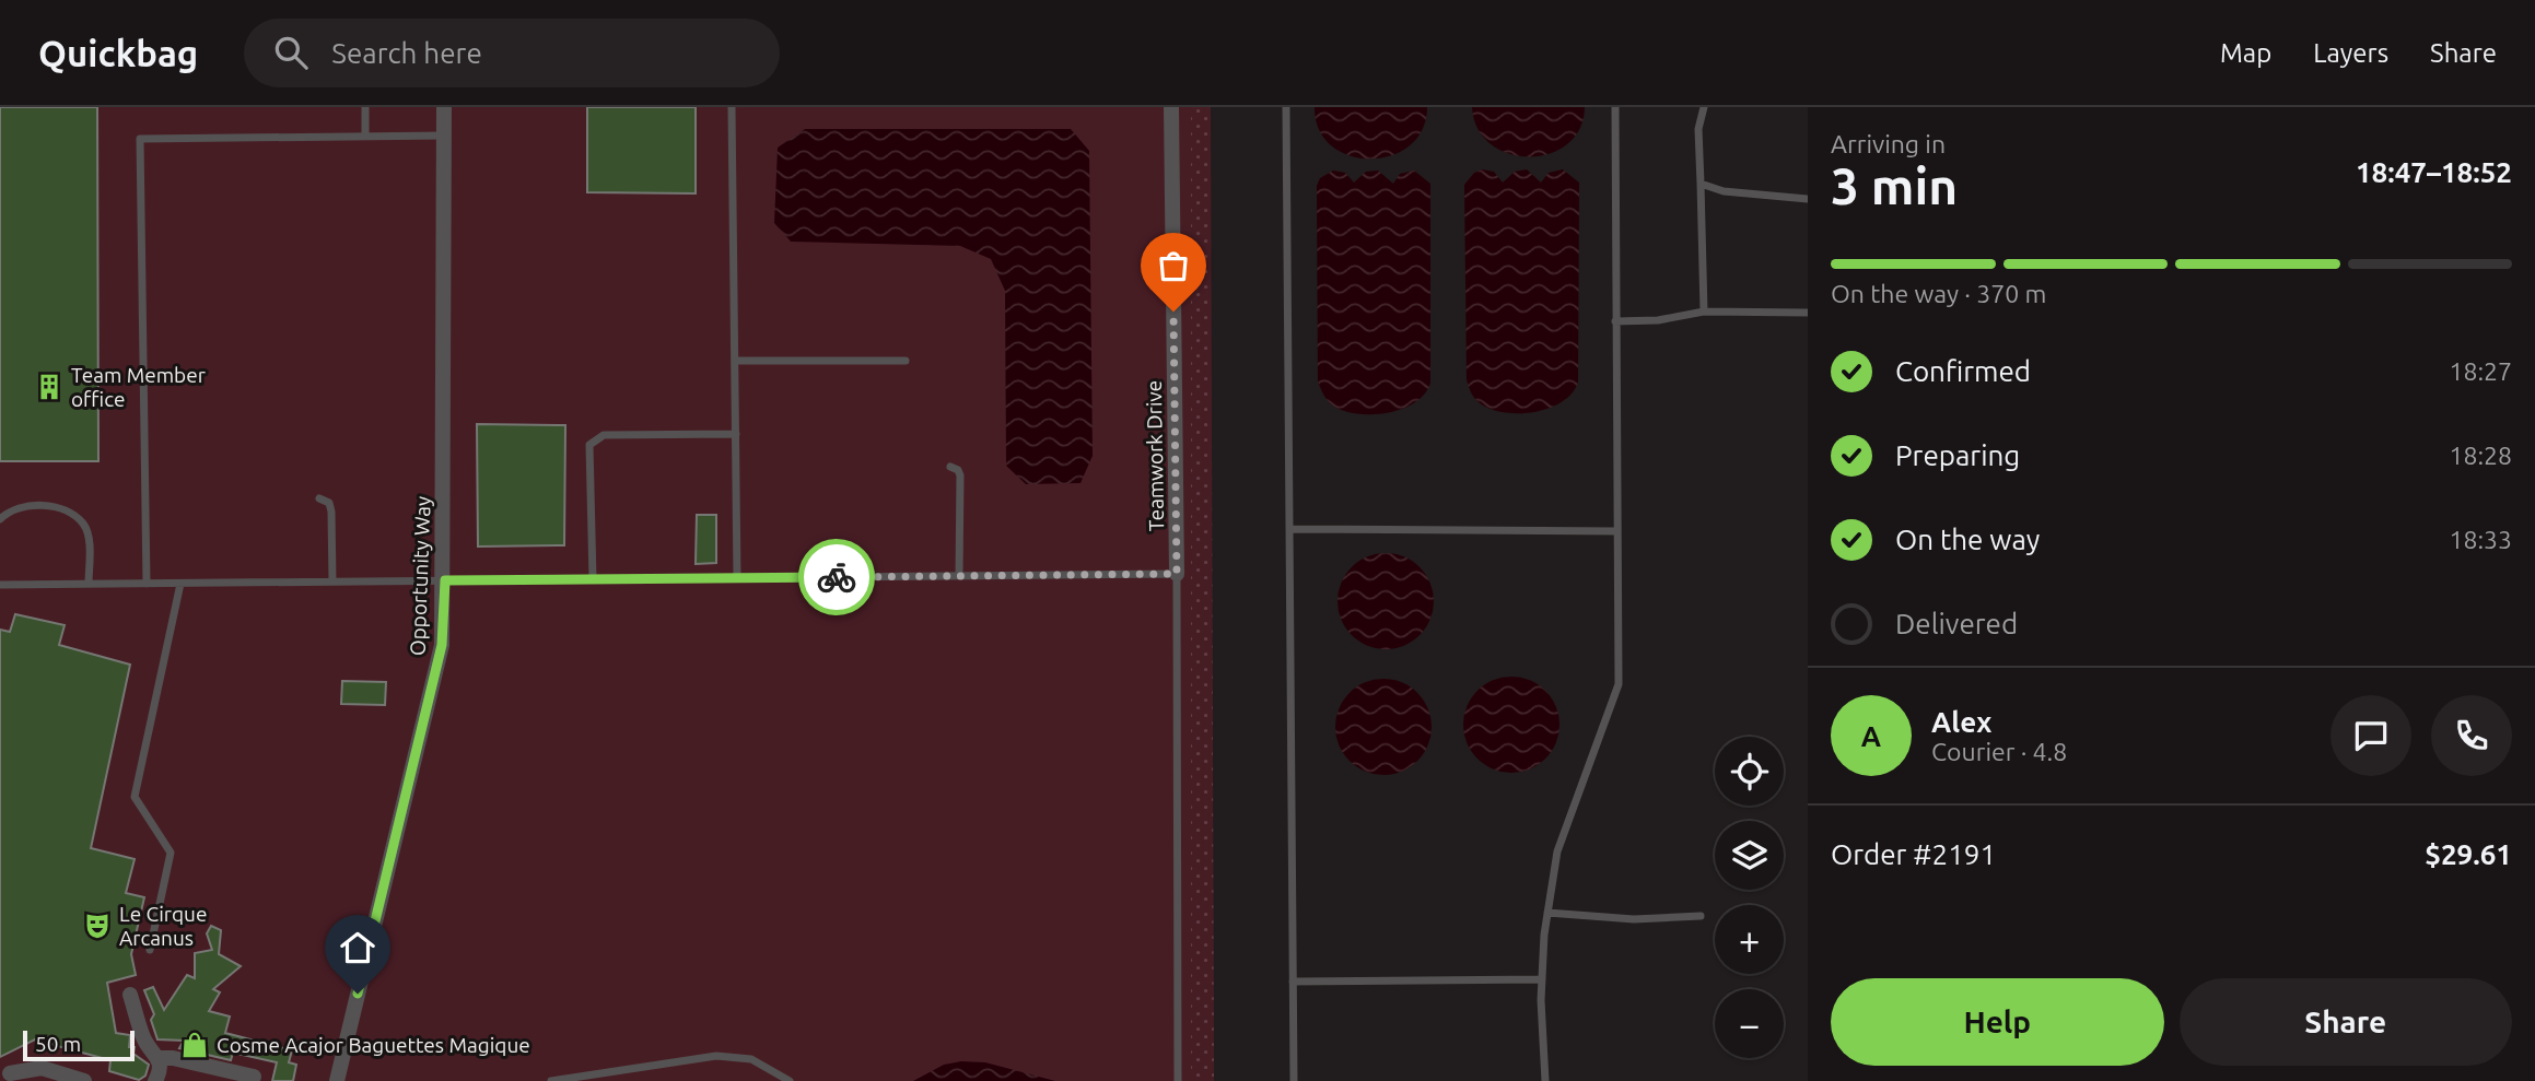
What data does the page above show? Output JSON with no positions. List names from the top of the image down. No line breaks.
{"streets":{"street":["Teamwork Drive","Opportunity Way"]},"places":{"building":["Team Member office"],"theatre":["Le Cirque Arcanus"],"shop":["Cosme Acajor Baguettes Magique"]},"scale_bar":"50 m","page":{"header":"Quickbag","search":"Search here","nav":["Map","Layers","Share"],"heading":["3 min","Arriving in","18:47–18:52"],"panel":["Alex","Courier · 4.8","Order #2191","$29.61"],"bar":"On the way · 370 m","list":[["Confirmed","18:27"],["Preparing","18:28"],["On the way","18:33"],"Delivered"],"round":"A","map_buttons":["+","−"],"buttons":["Help","Share"],"scale":"50 m"}}
